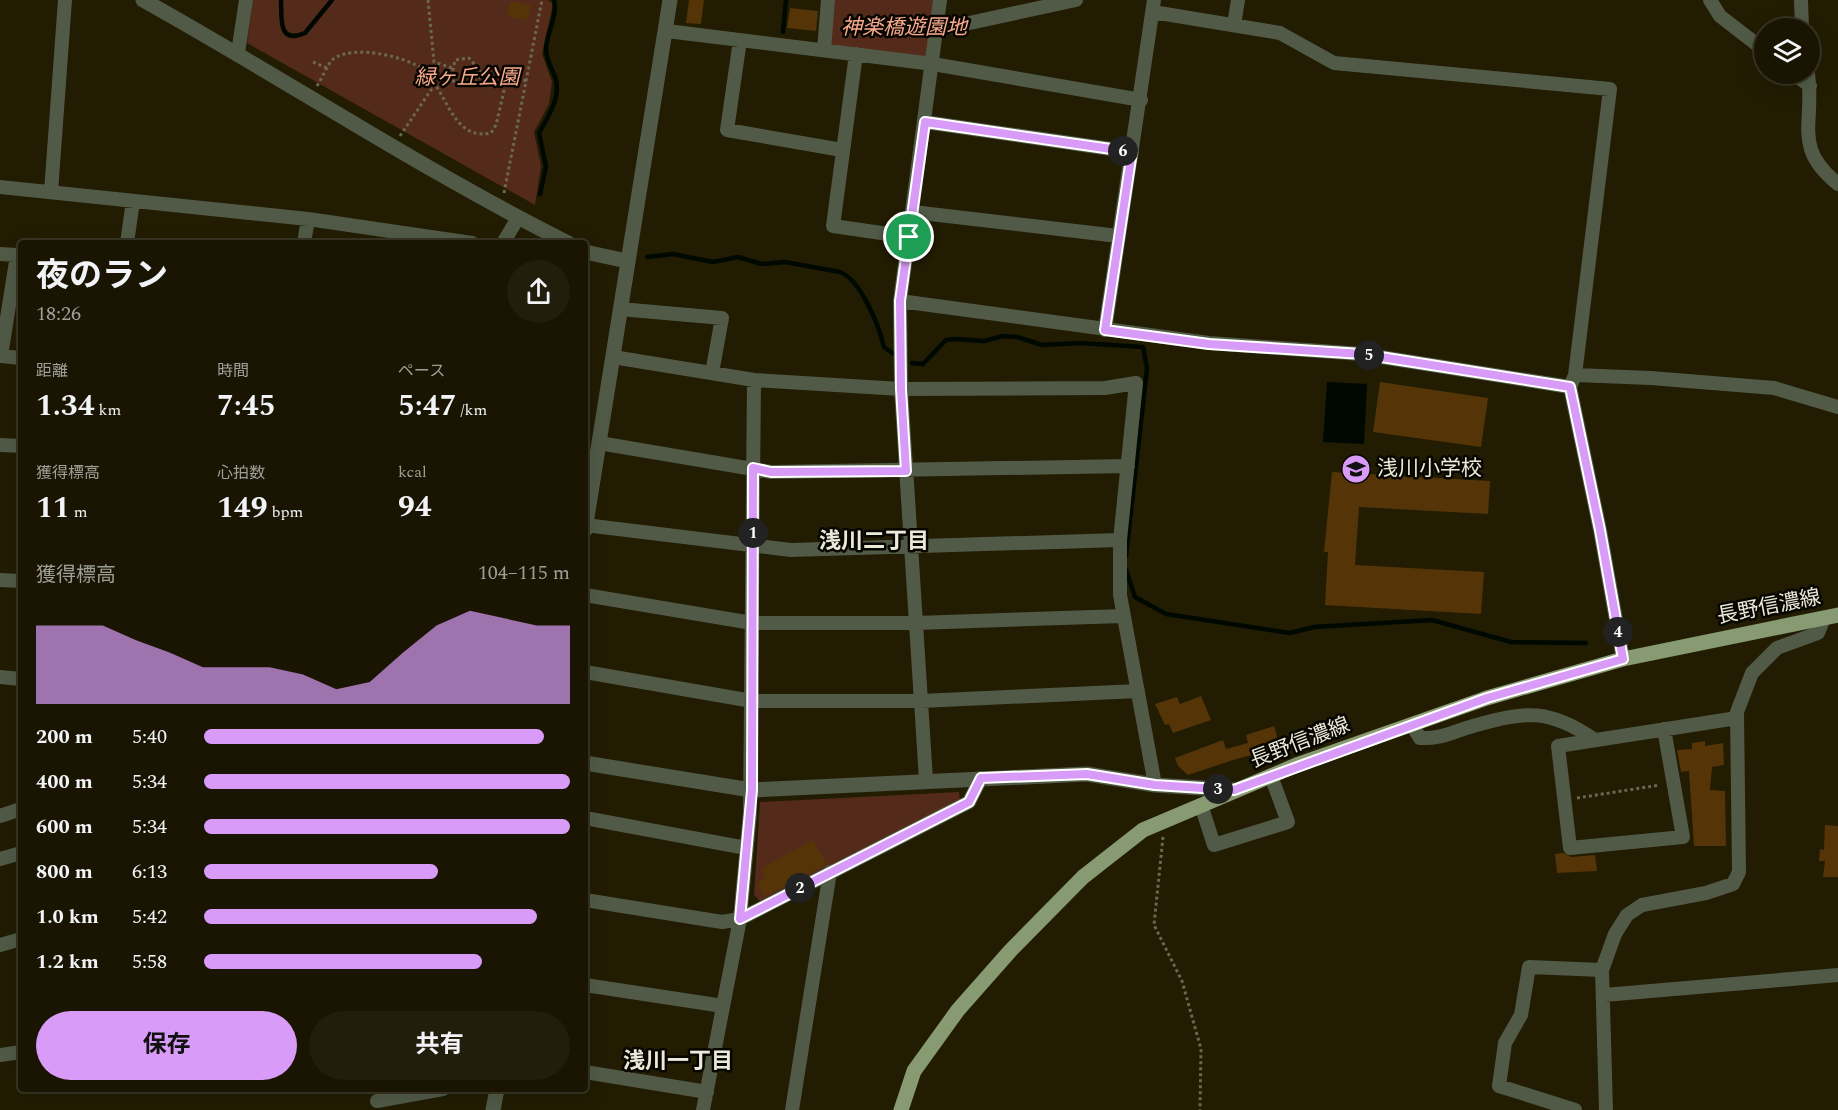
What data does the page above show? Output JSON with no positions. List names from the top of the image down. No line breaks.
{"streets":{"main road":["長野信濃線"]},"districts":["浅川二丁目","浅川一丁目"],"parks":["神楽橋遊園地","緑ヶ丘公園"],"places":{"school or university":["浅川小学校"]},"page":{"pins":["6","5","1","4","3","2"],"heading":["夜のラン","18:26"],"stats":[["距離","1.34 km"],["時間","7:45"],["ペース","5:47 /km"],["獲得標高","11 m"],["心拍数","149 bpm"],["kcal","94"]],"chart":["獲得標高","104–115 m"],"list":[{"name":"200 m","note":"5:40"},{"name":"400 m","note":"5:34"},{"name":"600 m","note":"5:34"},{"name":"800 m","note":"6:13"},{"name":"1.0 km","note":"5:42"},{"name":"1.2 km","note":"5:58"}],"buttons":["保存","共有"]}}
